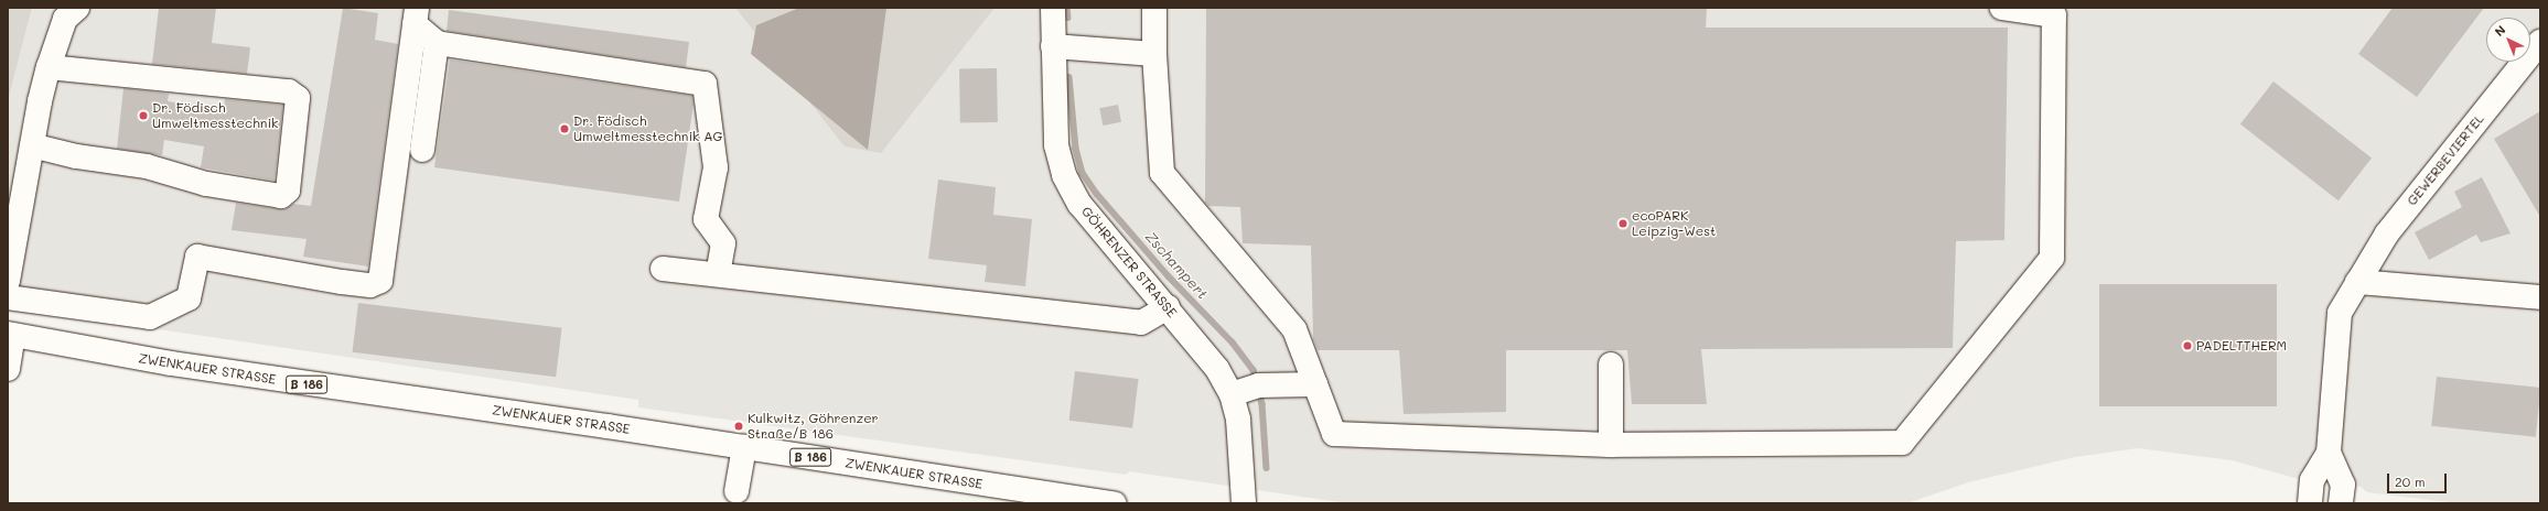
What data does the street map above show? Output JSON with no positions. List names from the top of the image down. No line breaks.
{"streets":{"main road":["GEWERBEVIERTEL","GÖHRENZER STRASSE","ZWENKAUER STRASSE","B 186"]},"water":["Zschampert"],"places":["Dr. Födisch Umweltmesstechnik","Dr. Födisch Umweltmesstechnik AG","ecoPARK Leipzig-West","PADELTTHERM","Kulkwitz, Göhrenzer Straße/B 186"],"scale_bar":"20 m","north":"top left"}
